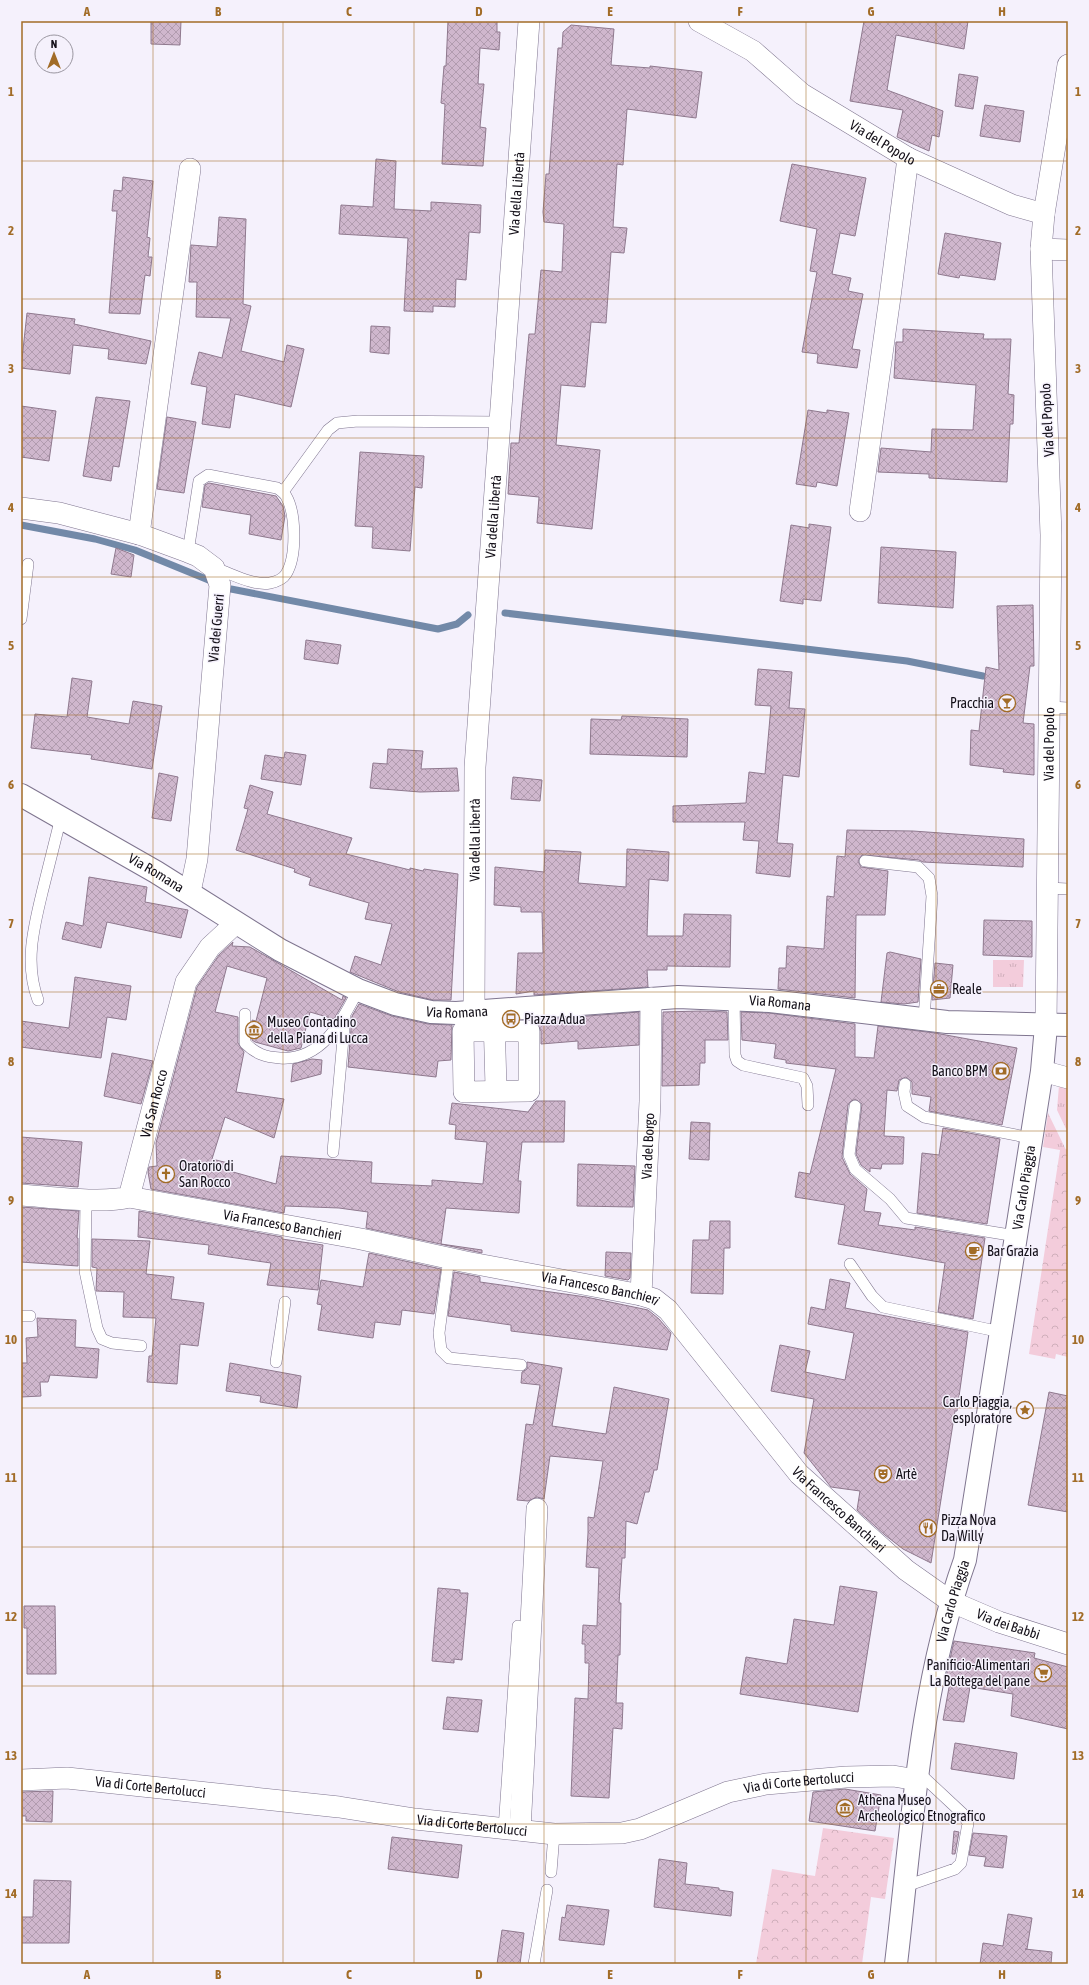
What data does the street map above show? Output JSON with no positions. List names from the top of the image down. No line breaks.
{"streets":{"street":["Via del Popolo","Via della Libertà","Via dei Guerri","Via Romana","Via San Rocco","Via del Borgo","Via Carlo Piaggia","Via Francesco Banchieri","Via dei Babbi","Via di Corte Bertolucci"]},"crossings":[["Via del Popolo","Via Romana"],["Via del Popolo","Via Carlo Piaggia"],["Via della Libertà","Via Romana"],["Via dei Guerri","Via Romana"],["Via Romana","Via San Rocco"],["Via Romana","Via del Borgo"],["Via Romana","Via Carlo Piaggia"],["Via San Rocco","Via Francesco Banchieri"],["Via del Borgo","Via Francesco Banchieri"],["Via Carlo Piaggia","Via Francesco Banchieri"],["Via Carlo Piaggia","Via dei Babbi"],["Via Carlo Piaggia","Via di Corte Bertolucci"],["Via Francesco Banchieri","Via dei Babbi"]],"places":{"bar":["Pracchia"],"office":["Reale"],"bus stop":["Piazza Adua"],"museum":["Museo Contadino della Piana di Lucca","Athena Museo Archeologico Etnografico"],"bank":["Banco BPM"],"church":["Oratorio di San Rocco"],"cafe":["Bar Grazia"],"place":["Carlo Piaggia, esploratore"],"theatre":["Artè"],"restaurant":["Pizza Nova Da Willy"],"supermarket":["Panificio-Alimentari La Bottega del pane"]},"north":"top","grid":{"columns":["A","B","C","D","E","F","G","H"],"rows":["1","2","3","4","5","6","7","8","9","10","11","12","13","14"]}}
